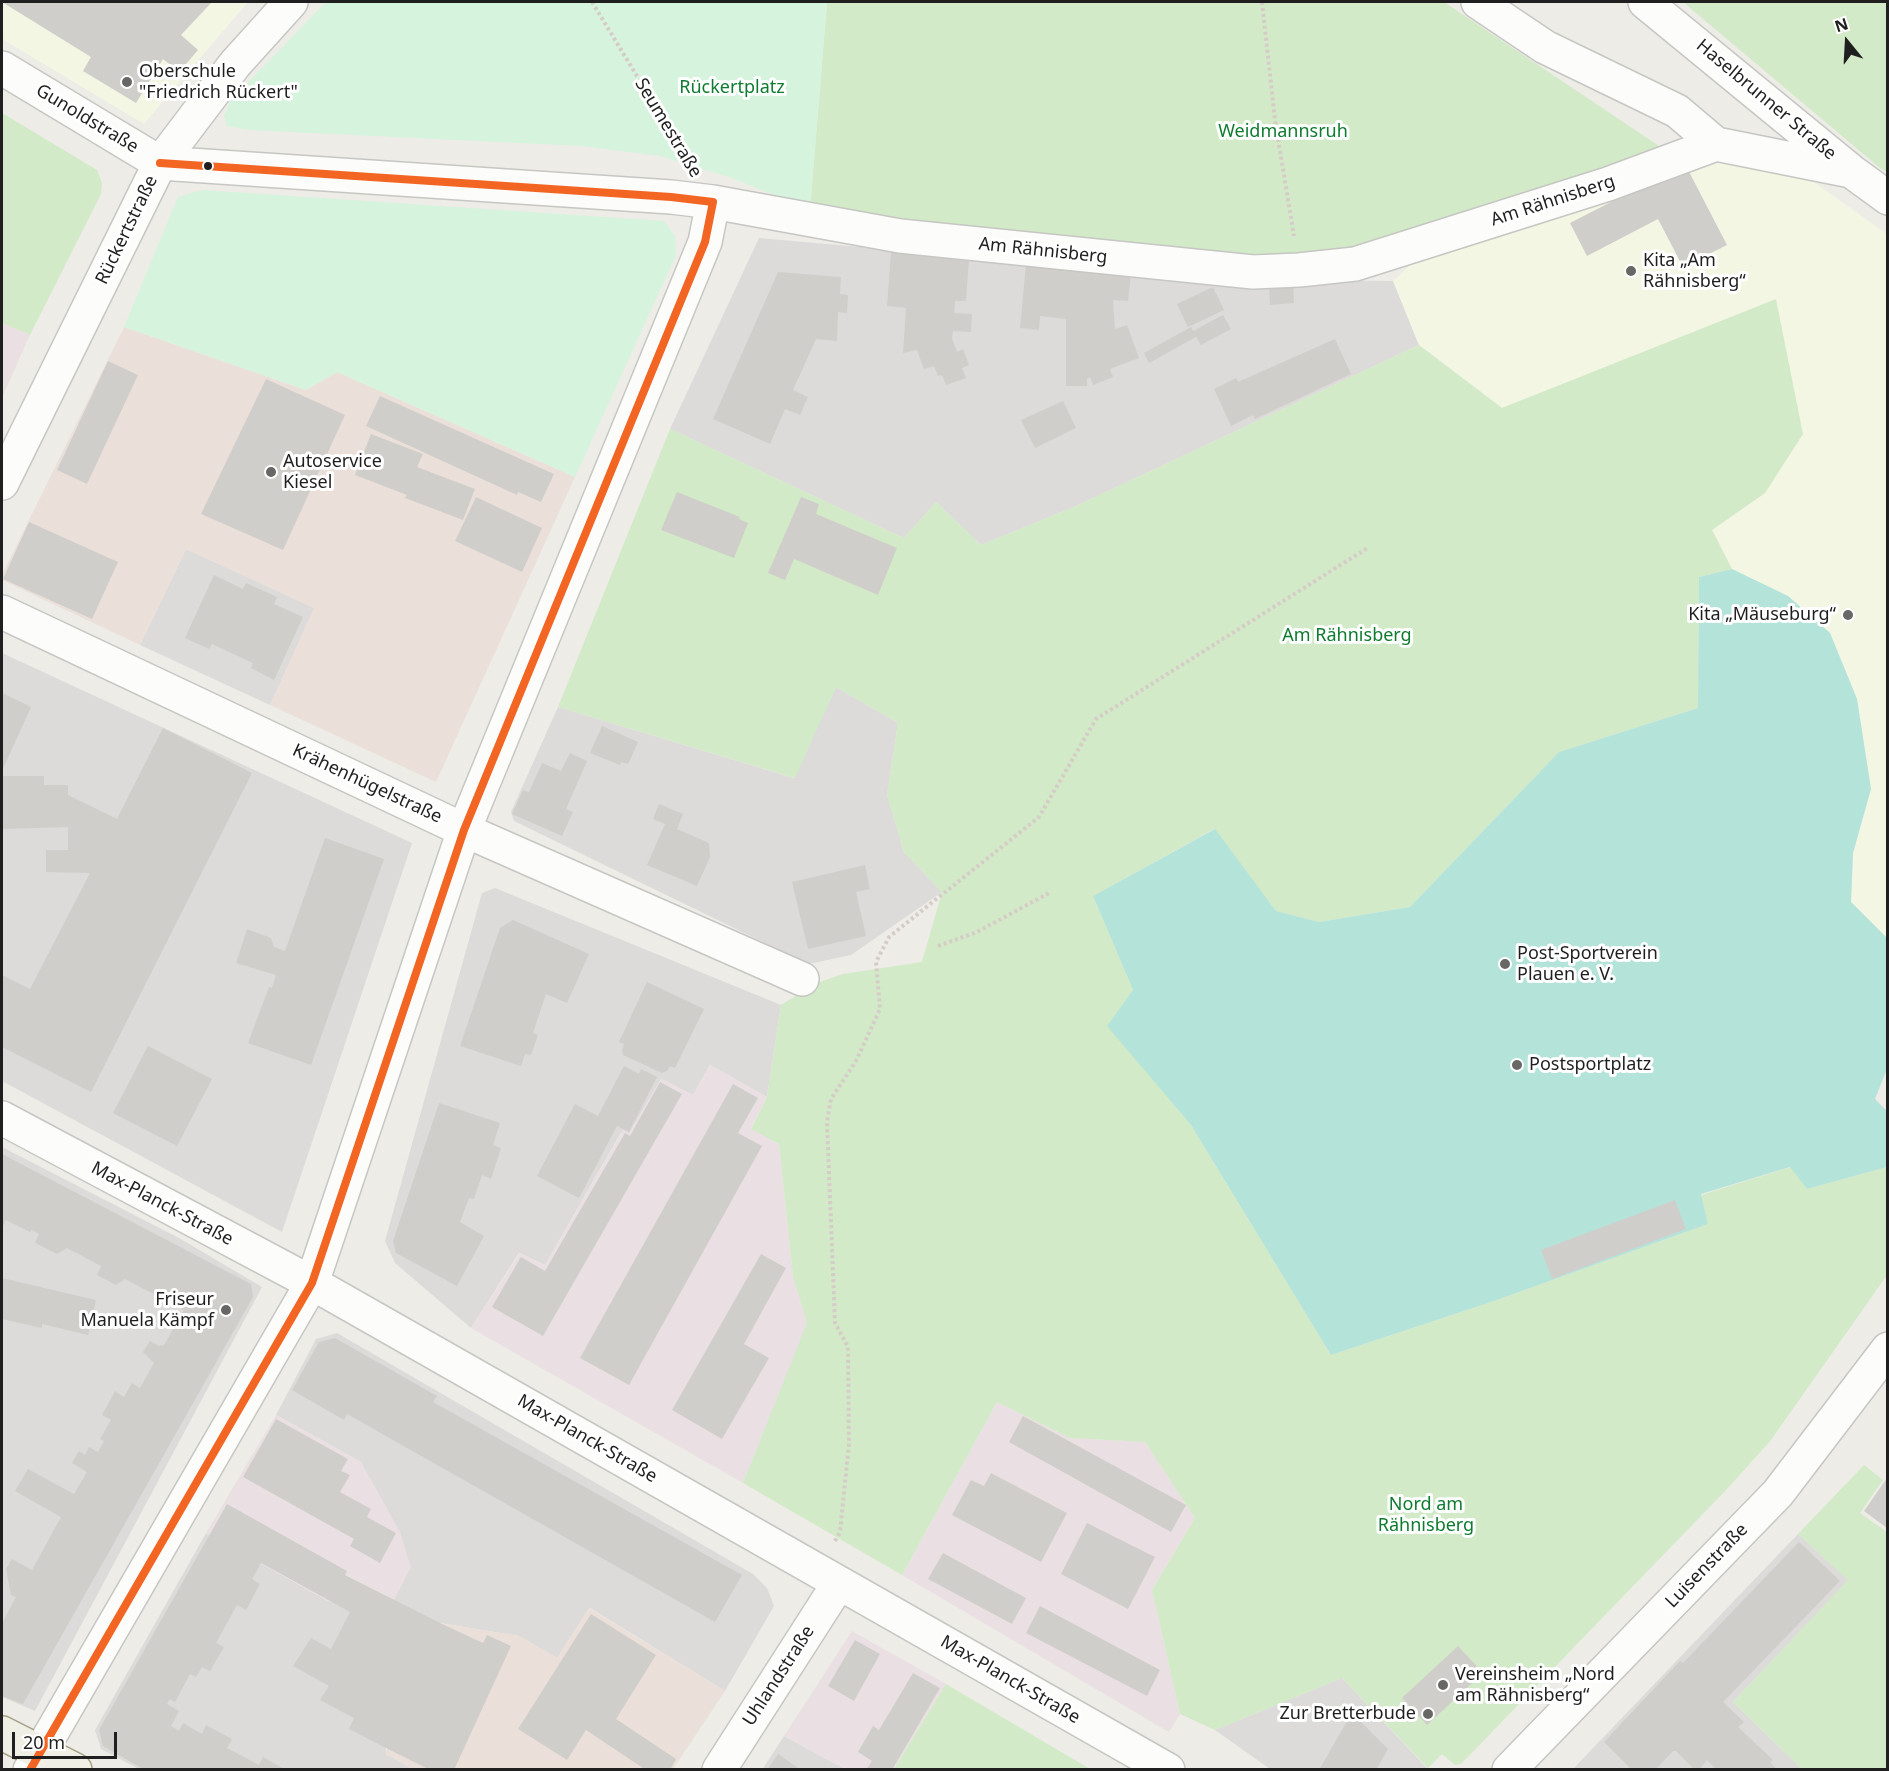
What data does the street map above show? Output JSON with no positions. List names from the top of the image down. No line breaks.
{"streets":{"street":["Haselbrunner Straße","Gunoldstraße","Am Rähnisberg","Rückertstraße","Krähenhügelstraße","Max-Planck-Straße","Luisenstraße","Uhlandstraße"],"path":["Seumestraße"]},"crossings":[["Gunoldstraße","Seumestraße"],["Gunoldstraße","Am Rähnisberg"],["Gunoldstraße","Rückertstraße"],["Seumestraße","Am Rähnisberg"],["Max-Planck-Straße","Uhlandstraße"]],"parks":["Rückertplatz","Weidmannsruh","Am Rähnisberg","Nord am Rähnisberg"],"places":["Oberschule \"Friedrich Rückert\"","Kita „Am Rähnisberg“","Autoservice Kiesel","Kita „Mäuseburg“","Post-Sportverein Plauen e. V.","Postsportplatz","Friseur Manuela Kämpf","Vereinsheim „Nord am Rähnisberg“","Zur Bretterbude"],"scale_bar":"20 m","north":"top"}
